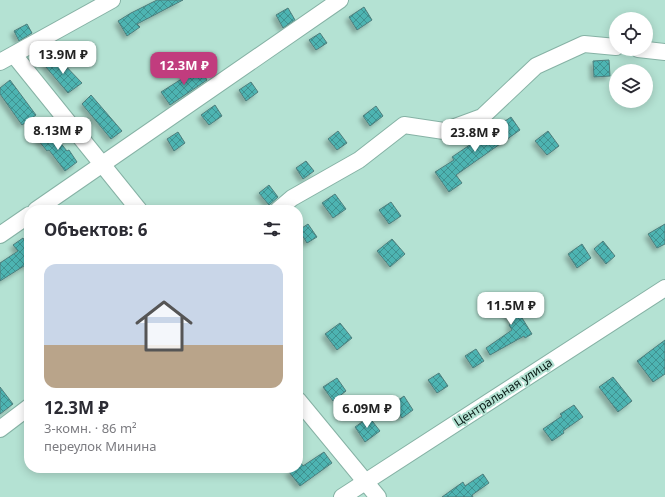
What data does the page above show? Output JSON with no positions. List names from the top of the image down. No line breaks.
{"streets":{"street":["Центральная улица"]},"page":{"price":["13.9M ₽","12.3M ₽","8.13M ₽","23.8M ₽","11.5M ₽","6.09M ₽"],"heading":"Объектов: 6","list":[{"name":"12.3M ₽","note":"3-комн. · 86 m² · переулок Минина"}]}}
